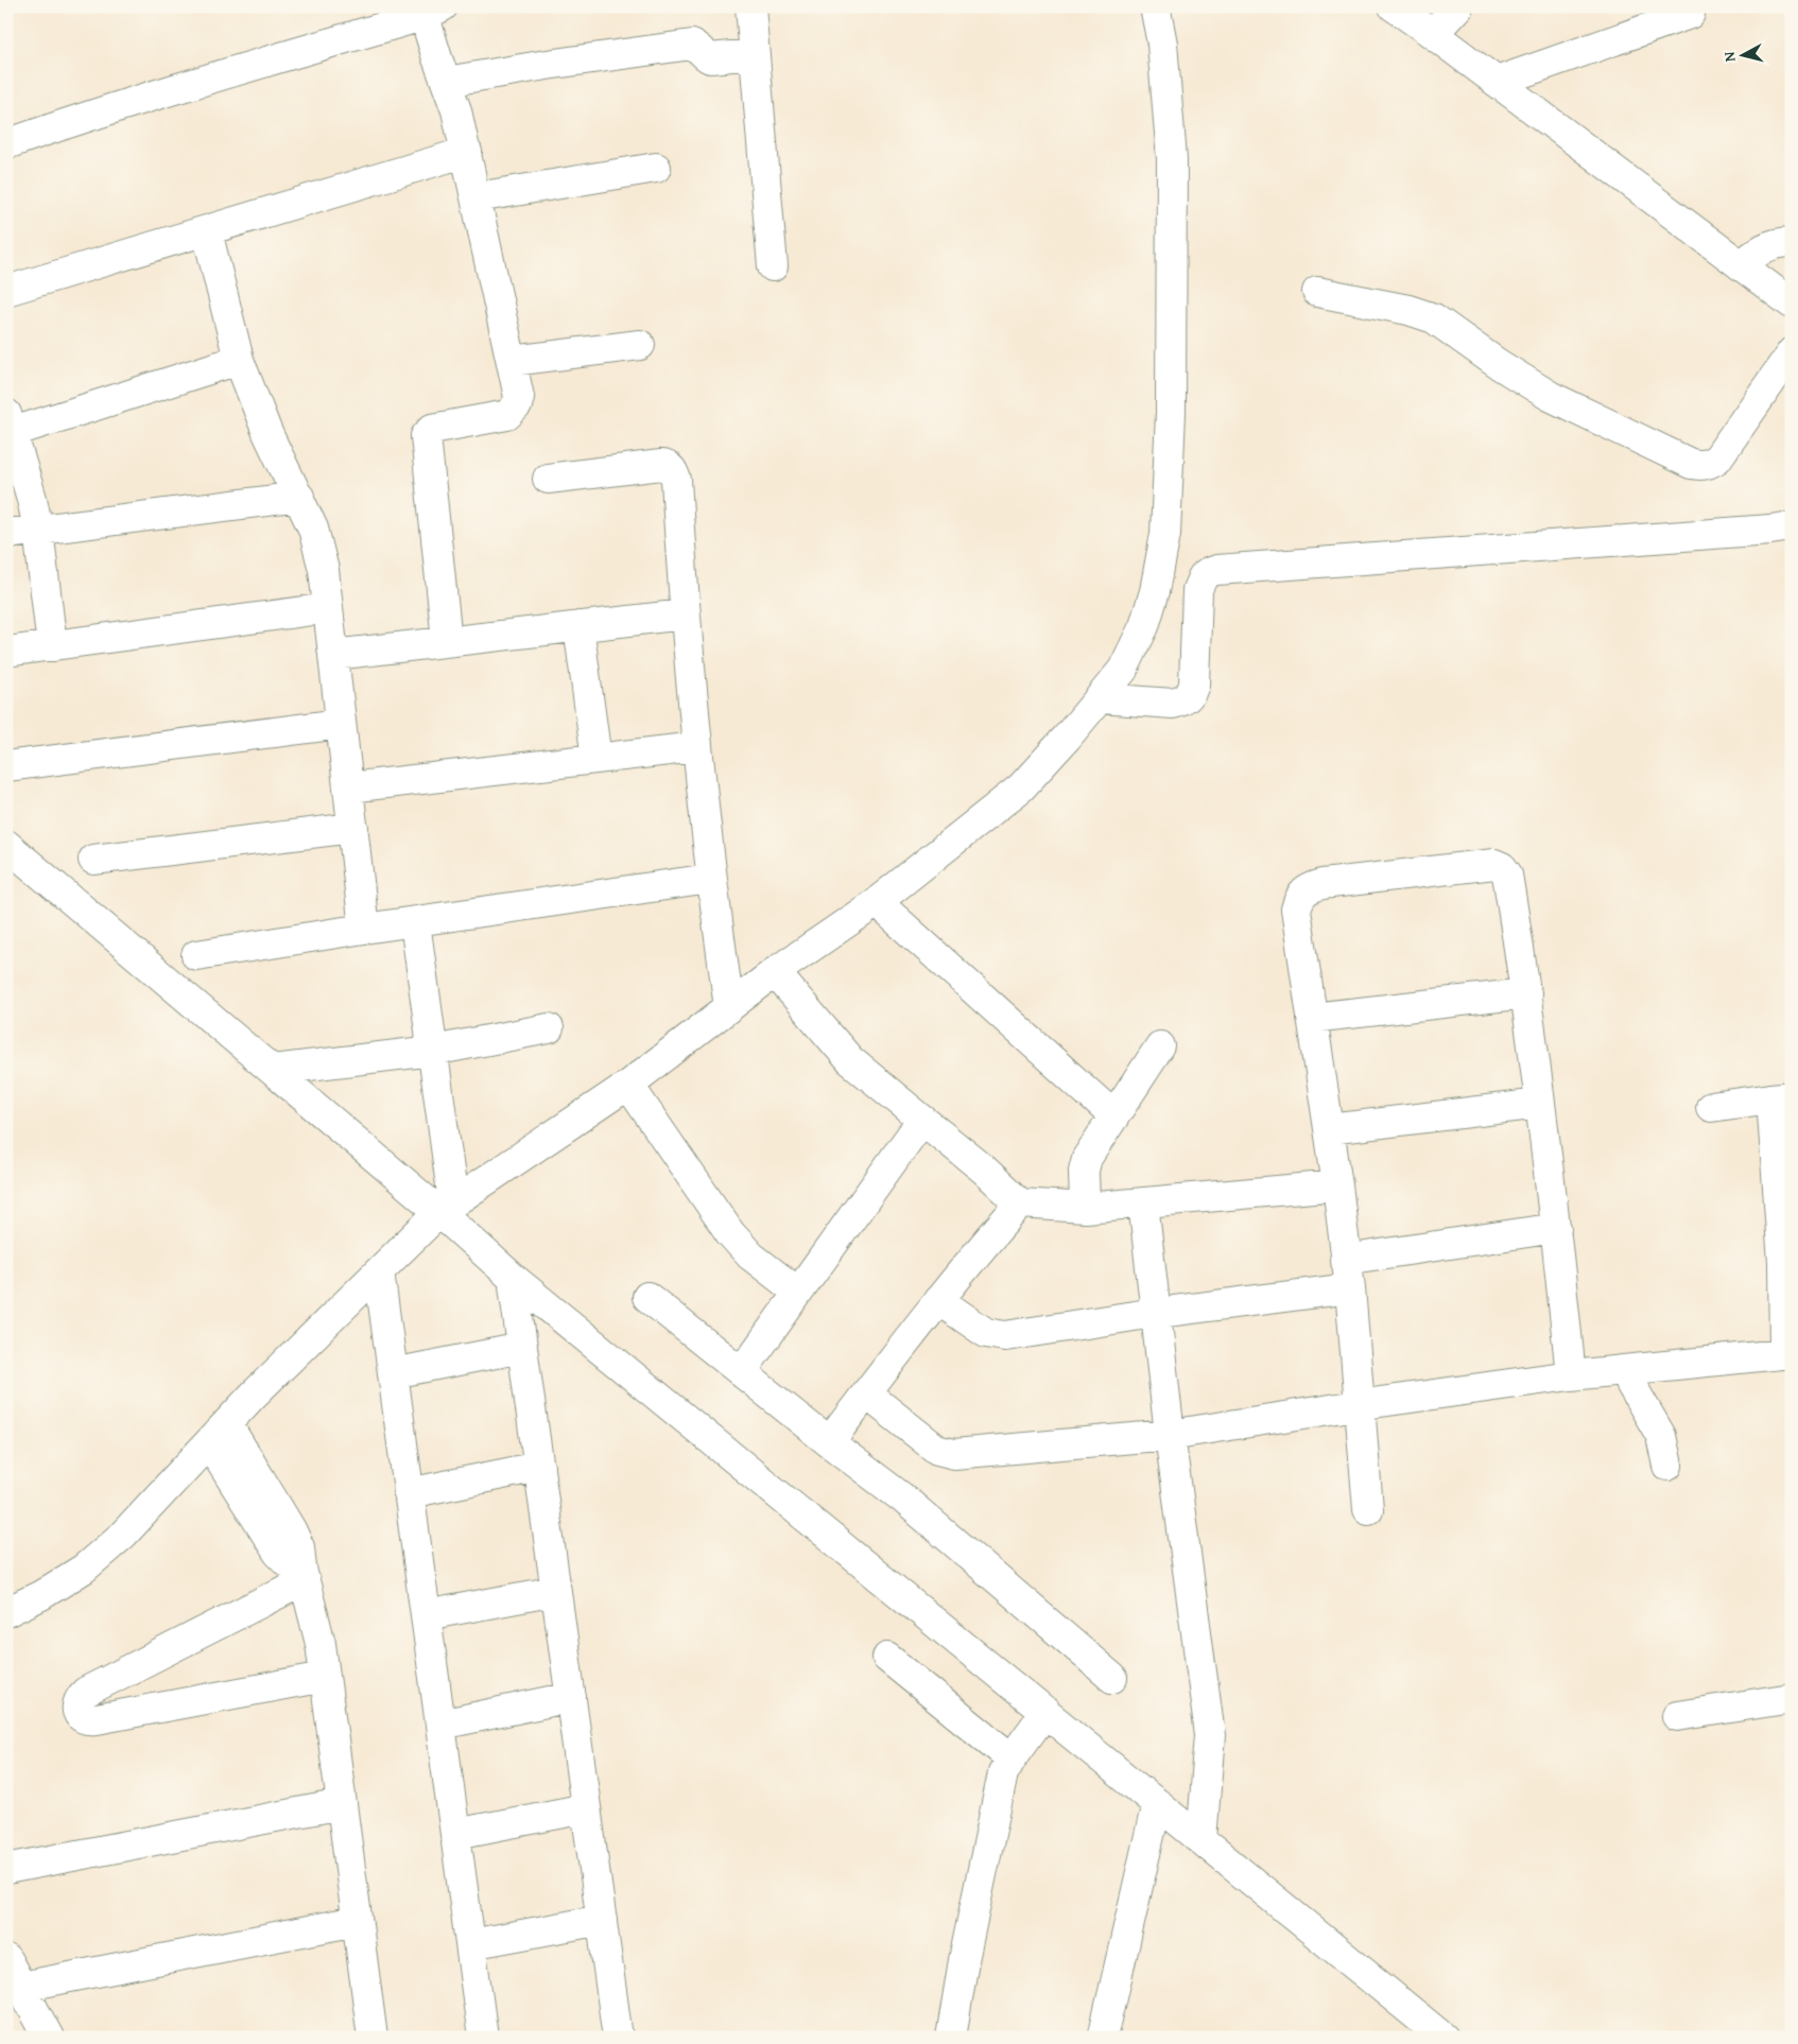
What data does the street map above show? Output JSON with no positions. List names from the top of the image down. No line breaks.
{"north":"left"}
